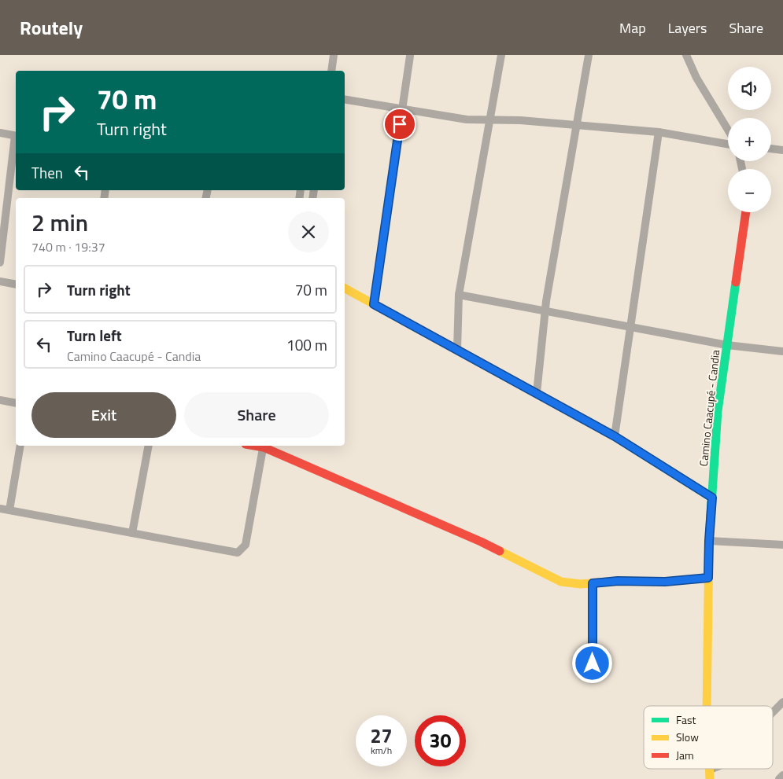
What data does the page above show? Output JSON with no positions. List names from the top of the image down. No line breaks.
{"streets":{"street":["Camino Caacupé - Candia"]},"legend":["Fast","Slow","Jam"],"page":{"header":"Routely","nav":["Map","Layers","Share"],"map_buttons":["+","−"],"turn":["70 m","Turn right"],"then":"Then","heading":["2 min","740 m · 19:37"],"list":[{"name":"Turn right","value":"70 m"},{"name":"Turn left","note":"Camino Caacupé - Candia","value":"100 m"}],"buttons":["Exit","Share"],"speed":"27 km/h","limit":"30"}}
